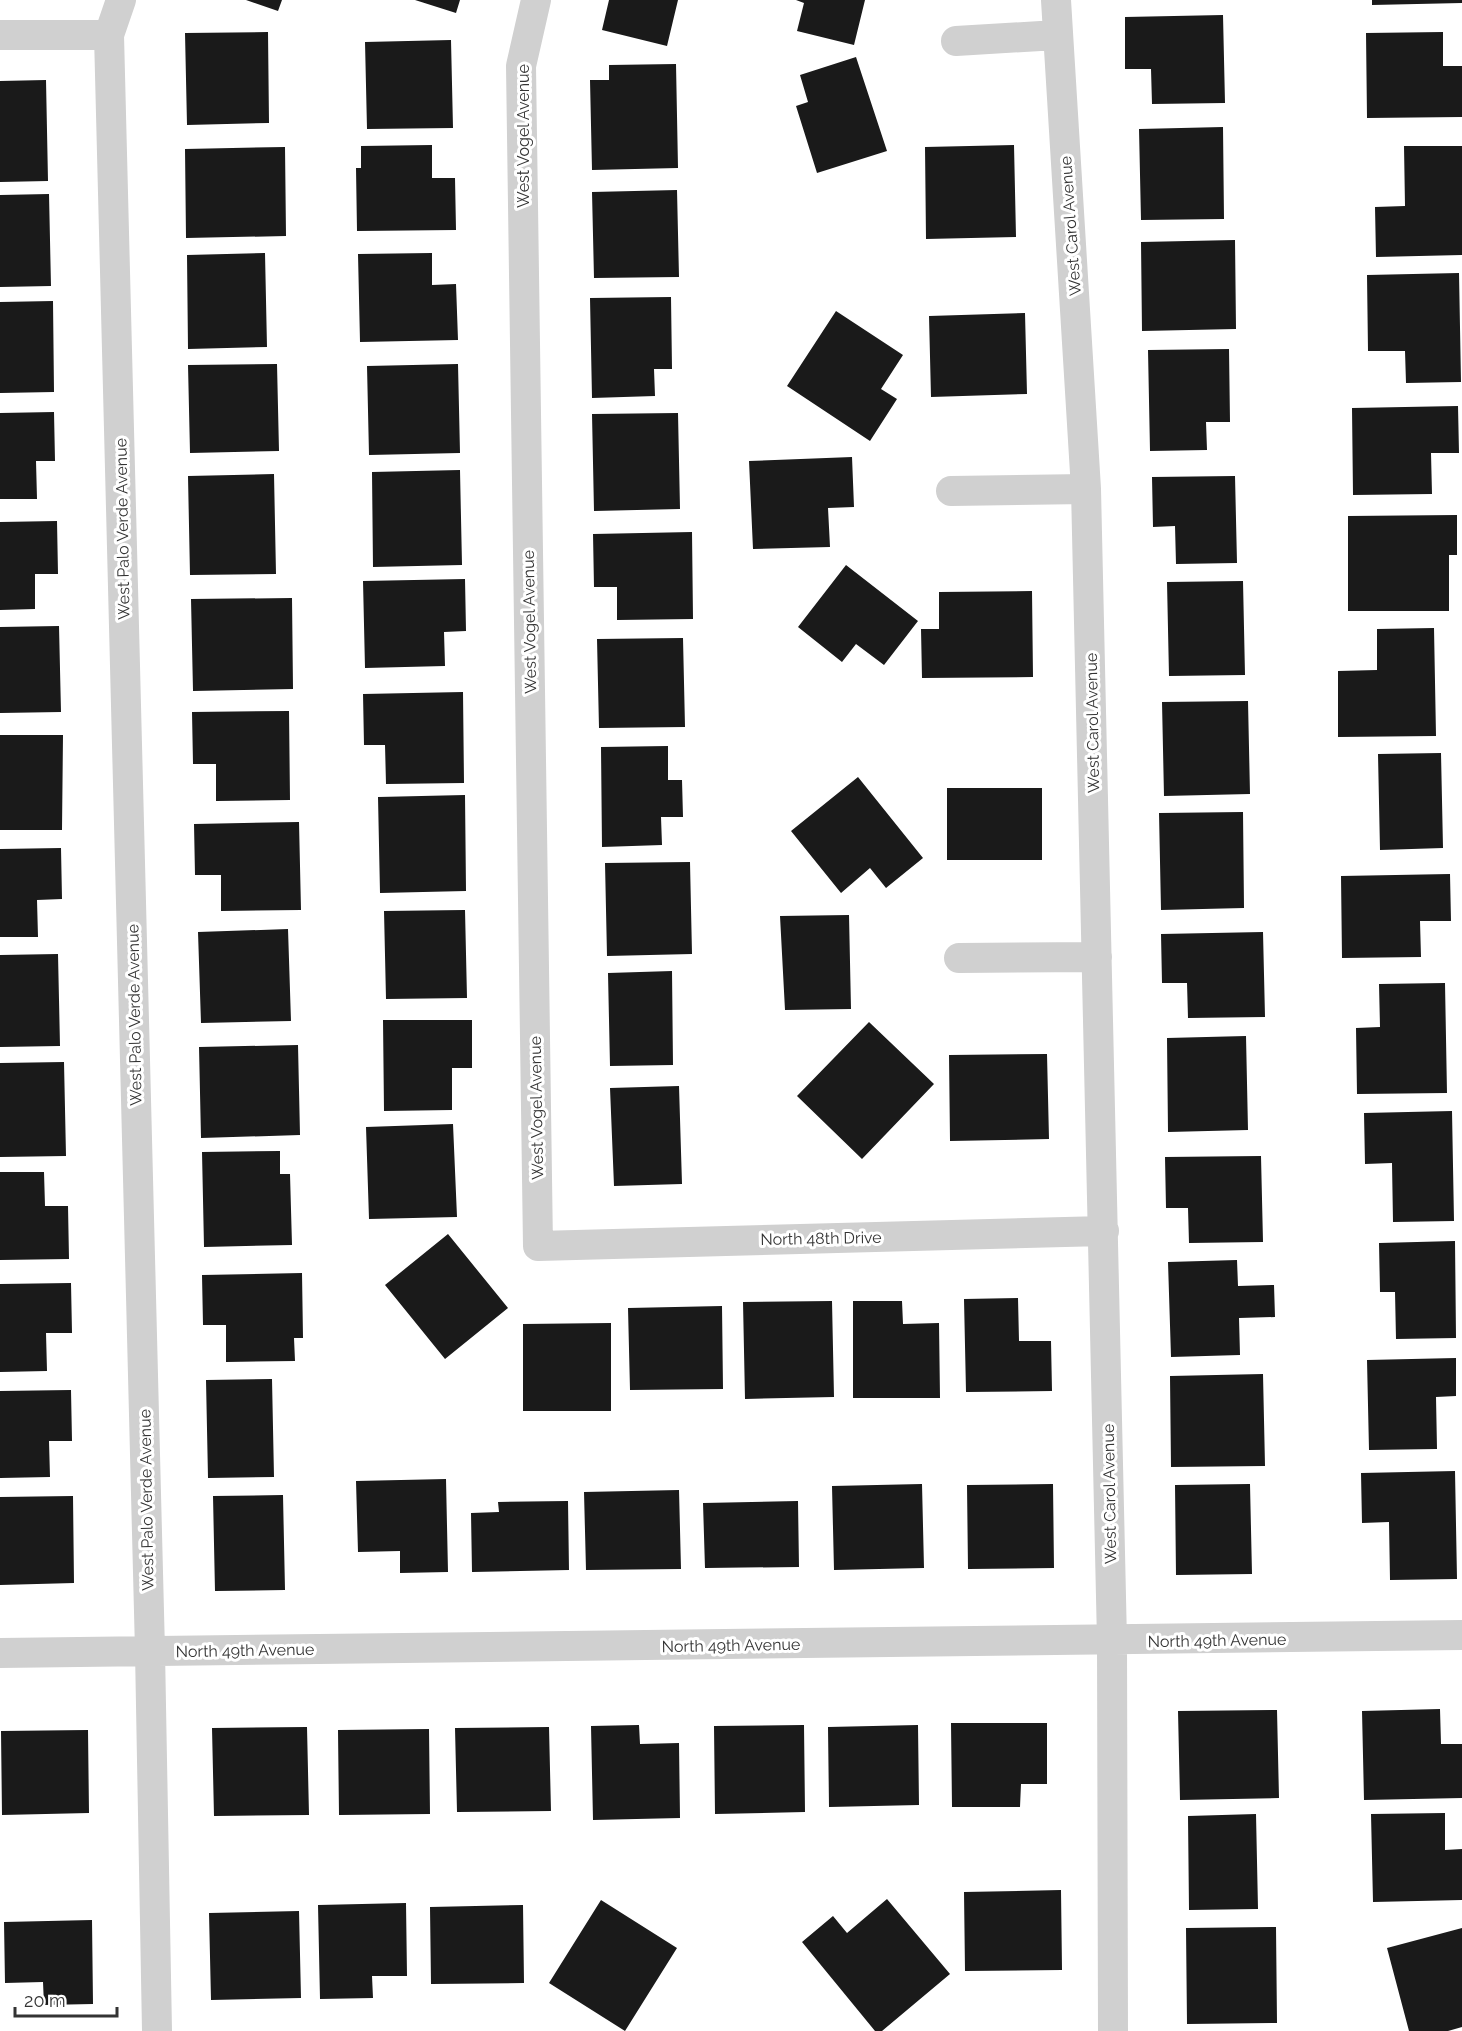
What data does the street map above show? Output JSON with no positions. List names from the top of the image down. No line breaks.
{"streets":{"street":["West Vogel Avenue","West Carol Avenue","West Palo Verde Avenue","North 48th Drive","North 49th Avenue"]},"crossings":[["West Vogel Avenue","North 48th Drive"],["West Carol Avenue","North 48th Drive"],["West Carol Avenue","North 49th Avenue"],["West Palo Verde Avenue","North 49th Avenue"]],"scale_bar":"20 m"}
